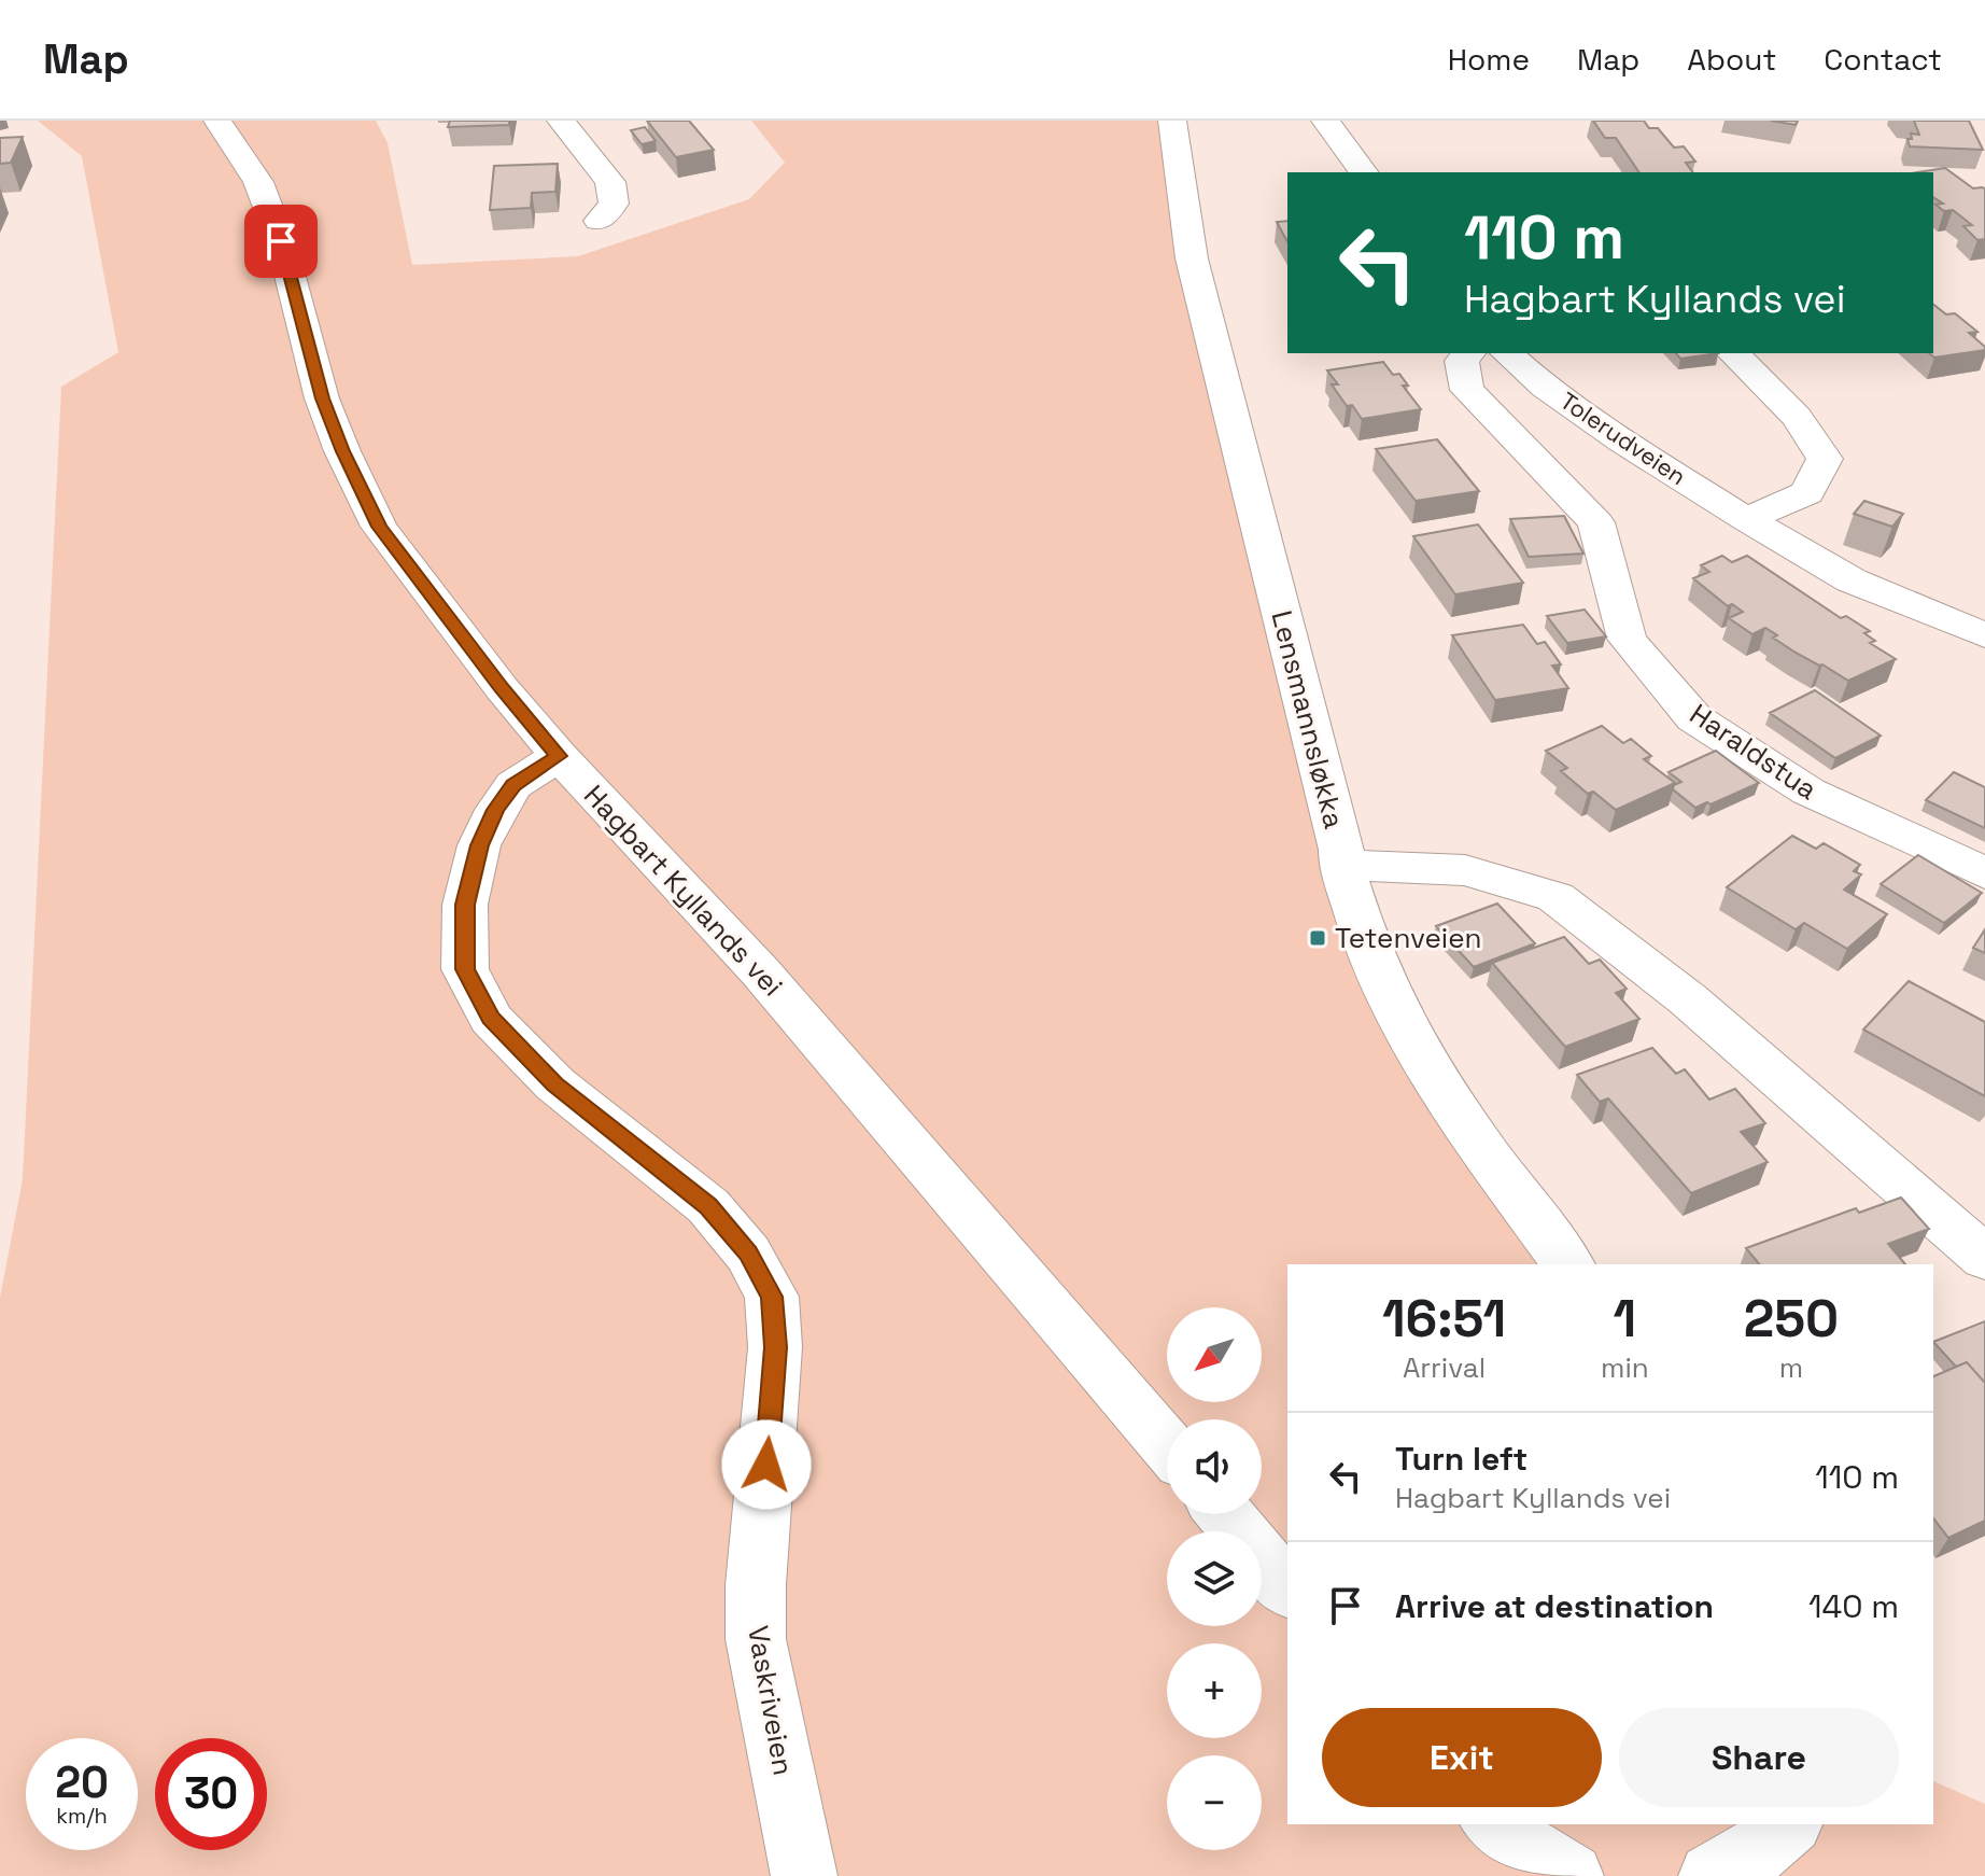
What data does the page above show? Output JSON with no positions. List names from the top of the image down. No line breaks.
{"streets":{"street":["Tolerudveien","Lensmannsløkka","Haraldstua","Hagbart Kyllands vei","Vaskriveien"]},"crossings":[["Hagbart Kyllands vei","Vaskriveien"]],"places":{"transit":["Tetenveien"]},"north":"bottom left","page":{"header":"Map","nav":["Home","Map","About","Contact"],"turn":["110 m","Hagbart Kyllands vei"],"eta":["16:51","Arrival","1","min","250","m"],"map_buttons":["+","−"],"list":[{"name":"Turn left","note":"Hagbart Kyllands vei","value":"110 m"},{"name":"Arrive at destination","value":"140 m"}],"buttons":["Exit","Share"],"speed":"20 km/h","limit":"30"}}
